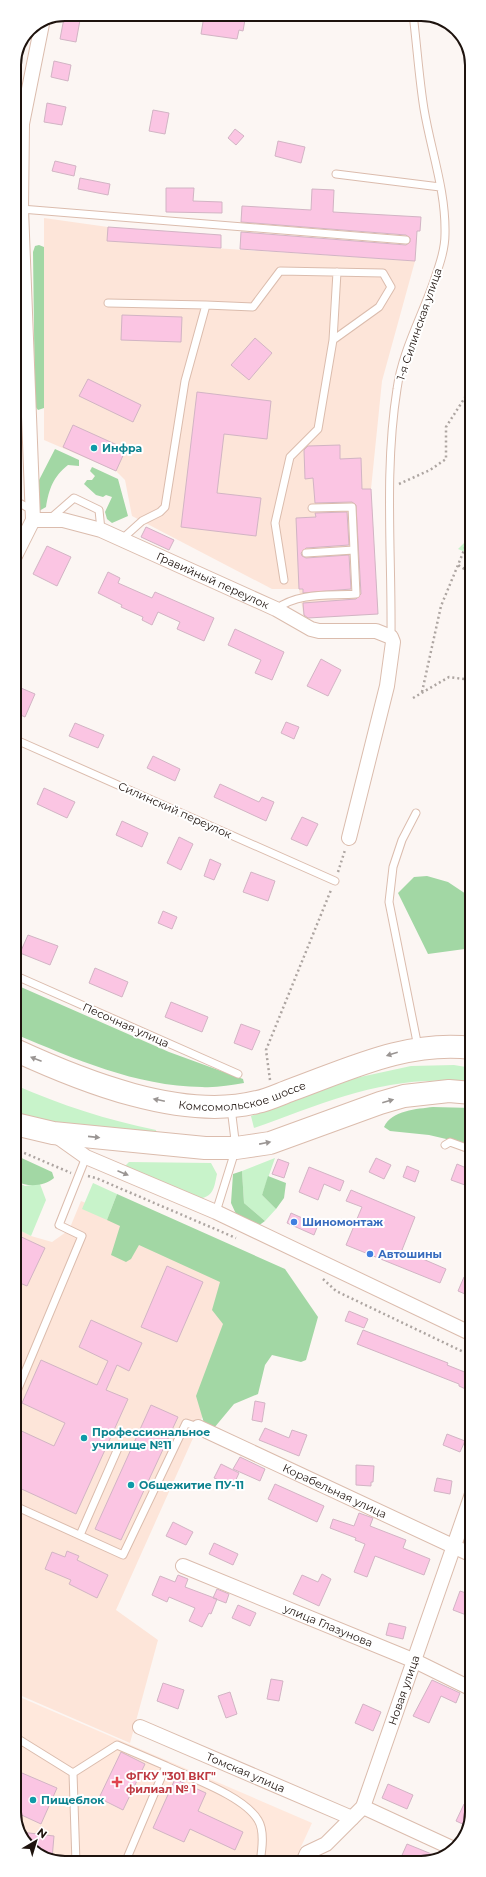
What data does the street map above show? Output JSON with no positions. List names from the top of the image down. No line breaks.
{"streets":{"main road":["Комсомольское шоссе"],"street":["Гравийный переулок","Корабельная улица","улица Глазунова","Новая улица","Томская улица"],"lane":["1-я Силинская улица","Силинский переулок","Песочная улица"]},"crossings":[["1-я Силинская улица","Гравийный переулок"],["Корабельная улица","Новая улица"],["улица Глазунова","Новая улица"],["Новая улица","Томская улица"]],"places":{"other":["Инфра","Шиномонтаж","Автошины","Профессиональное училище №11","Общежитие ПУ-11","Пищеблок"],"health":["ФГКУ \"301 ВКГ\" филиал № 1"]},"north":"top right"}
